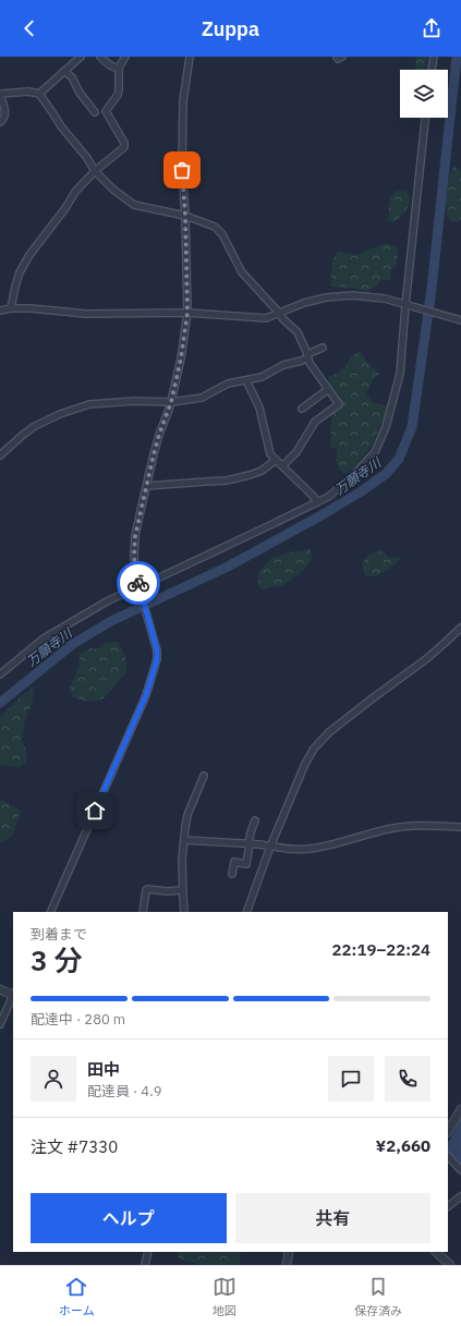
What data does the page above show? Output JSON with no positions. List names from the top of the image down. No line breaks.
{"water":["万願寺川"],"page":{"header":"Zuppa","heading":["3 分","到着まで","22:19–22:24"],"panel":["田中","配達員 · 4.9","注文 #7330","¥2,660"],"bar":"配達中 · 280 m","buttons":["ヘルプ","共有"],"tabs":["ホーム","地図","保存済み"]}}
